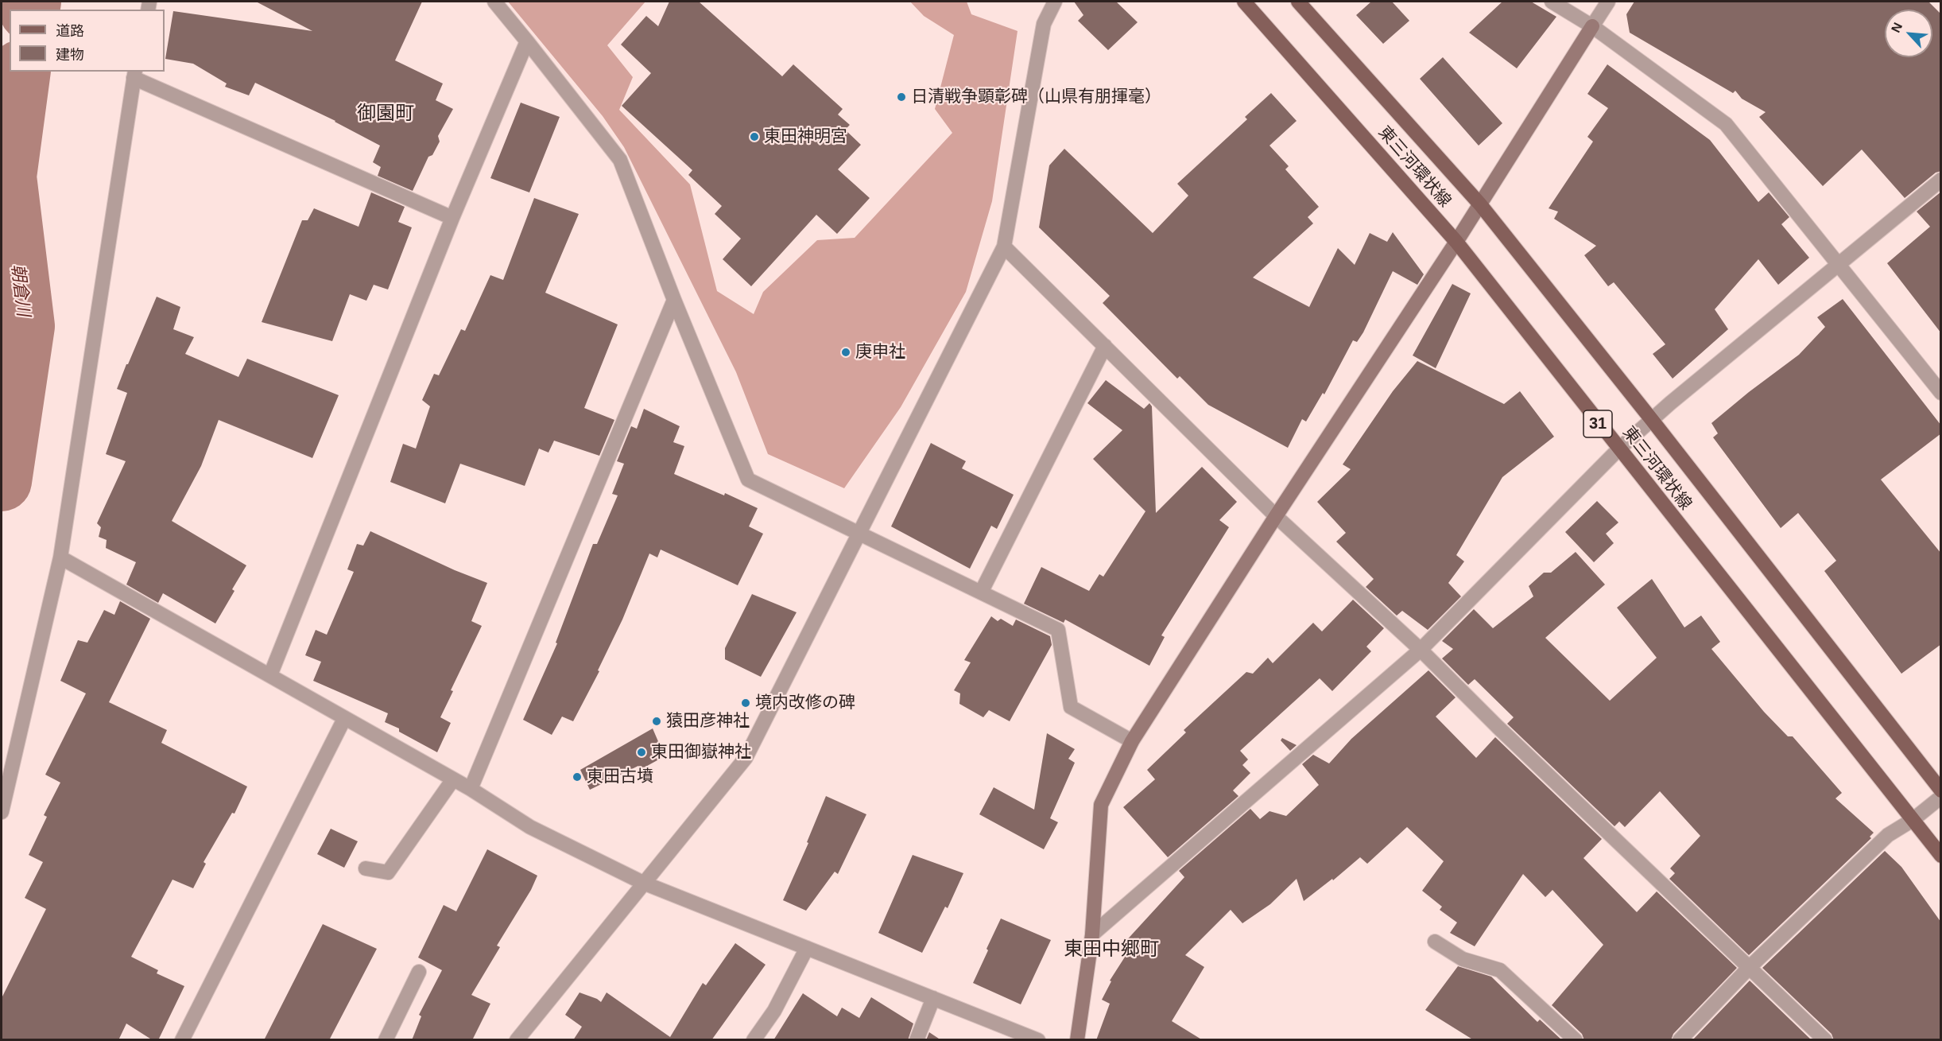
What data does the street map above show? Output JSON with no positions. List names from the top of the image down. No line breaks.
{"streets":{"main road":["東三河環状線","31"]},"districts":["御園町","東田中郷町"],"water":["朝倉川"],"places":["日清戦争顕彰碑（山県有朋揮毫）","東田神明宮","庚申社","境内改修の碑","猿田彦神社","東田御嶽神社","東田古墳"],"legend":["道路","建物"],"north":"top left"}
